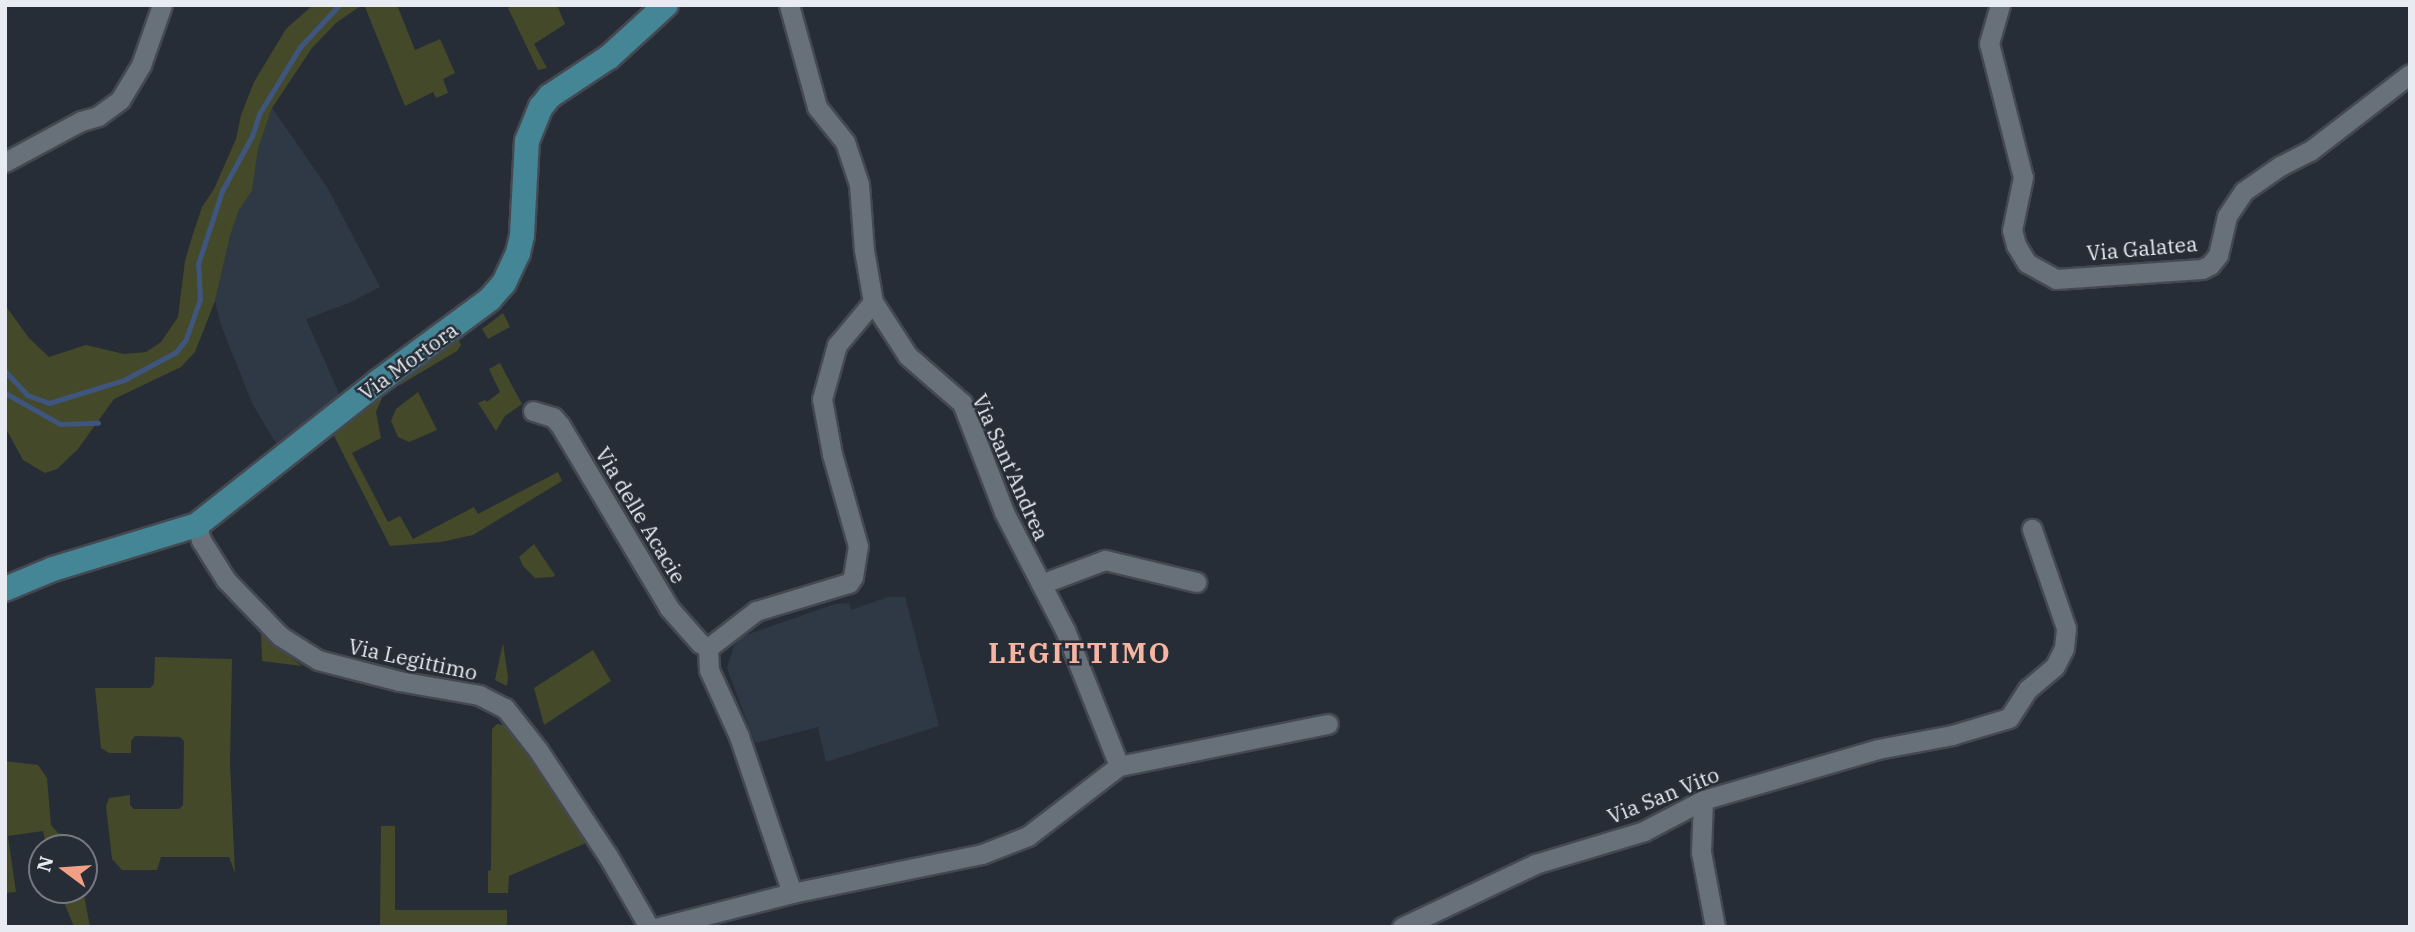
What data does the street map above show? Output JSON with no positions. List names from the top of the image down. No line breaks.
{"streets":{"main road":["Via Mortora"],"street":["Via Galatea","Via Sant'Andrea","Via delle Acacie","Via Legittimo","Via San Vito"]},"crossings":[["Via Mortora","Via Legittimo"]],"districts":["LEGITTIMO"],"north":"left"}
